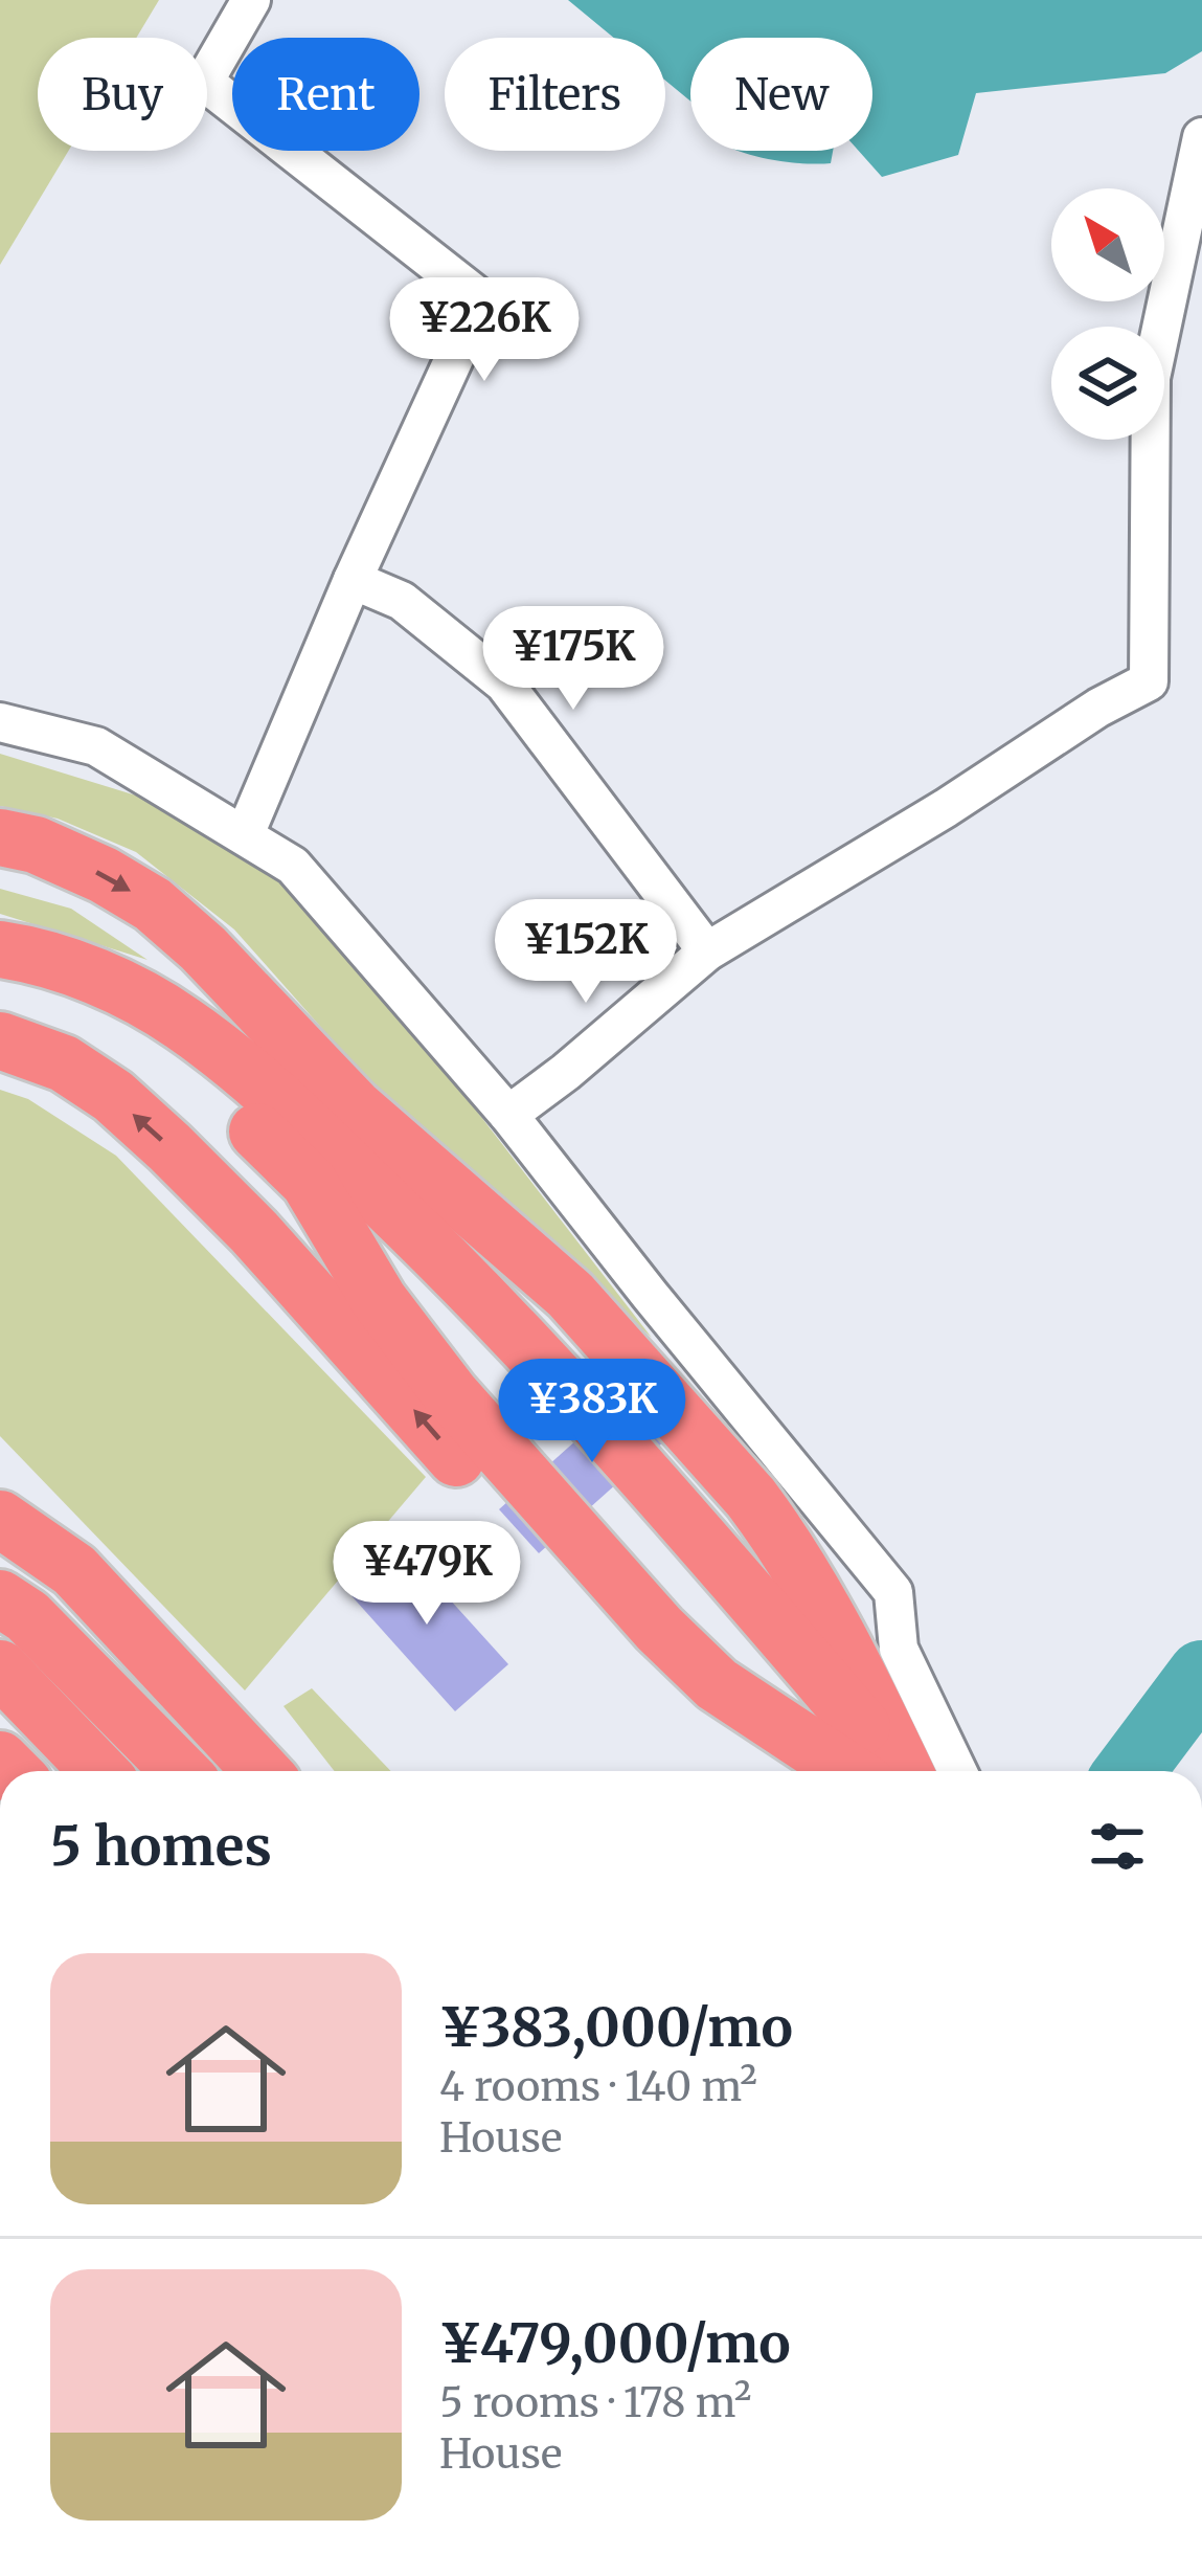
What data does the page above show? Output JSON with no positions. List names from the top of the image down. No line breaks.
{"north":"top left","page":{"chip":["Buy","Rent","Filters","New"],"price":["¥226K","¥175K","¥152K","¥383K","¥479K"],"heading":"5 homes","list":[{"name":"¥383,000/mo","note":"4 rooms · 140 m² · House"},{"name":"¥479,000/mo","note":"5 rooms · 178 m² · House"}]}}
